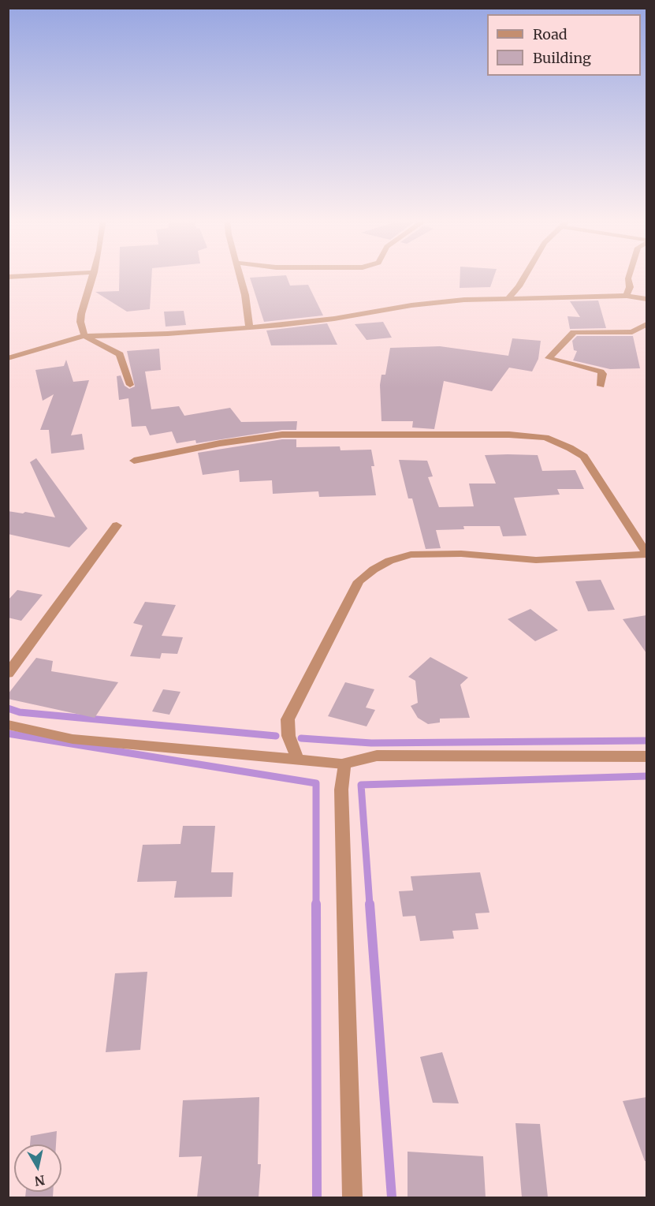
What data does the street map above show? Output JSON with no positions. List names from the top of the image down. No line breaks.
{"legend":["Road","Building"],"north":"bottom"}
